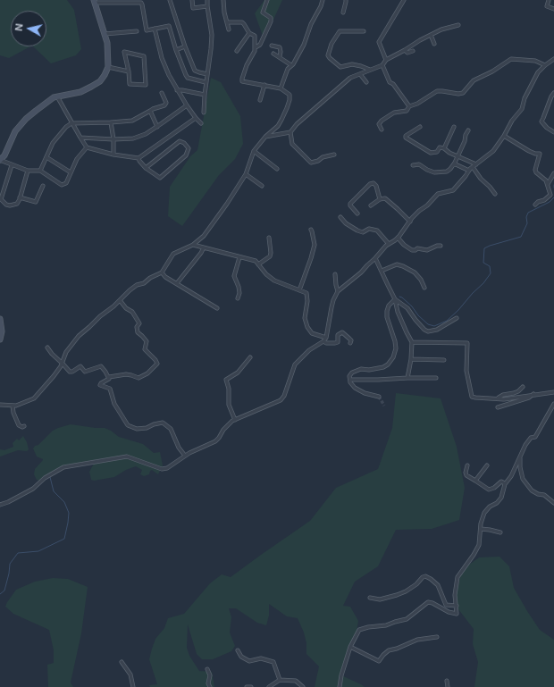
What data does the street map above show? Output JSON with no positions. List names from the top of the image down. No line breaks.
{"north":"left"}
